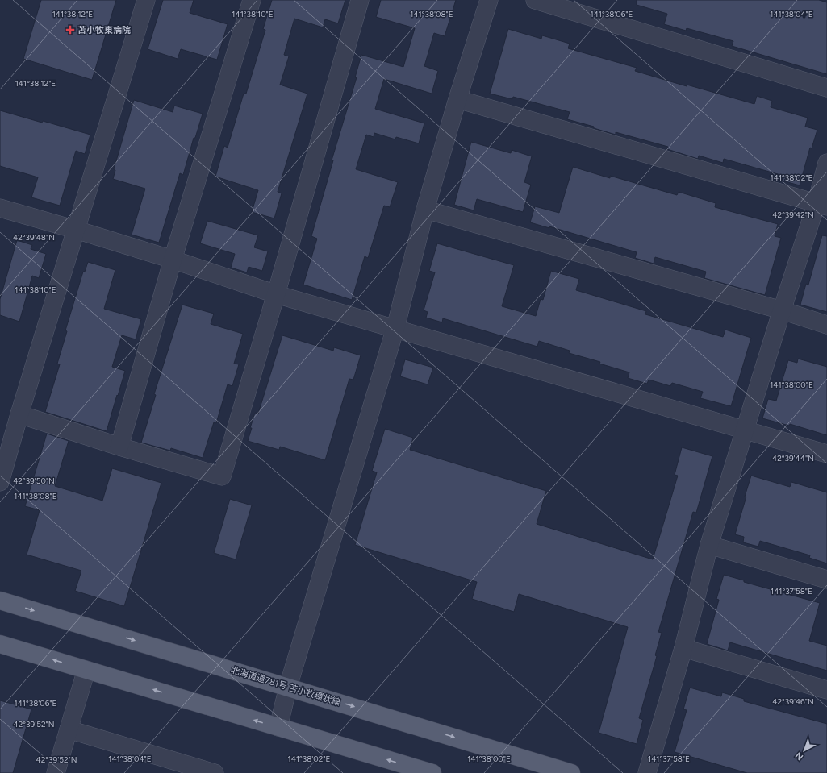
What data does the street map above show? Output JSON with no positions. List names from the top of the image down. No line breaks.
{"streets":{"main road":["北海道道781号 苫小牧環状線"]},"places":{"health":["苫小牧東病院"]},"north":"bottom left","coordinates":["141°38'12\"E","141°38'10\"E","141°38'08\"E","141°38'06\"E","141°38'04\"E","141°38'02\"E","42°39'42\"N","42°39'48\"N","141°38'00\"E","42°39'44\"N","42°39'50\"N","141°37'58\"E","42°39'46\"N","42°39'52\"N"]}
